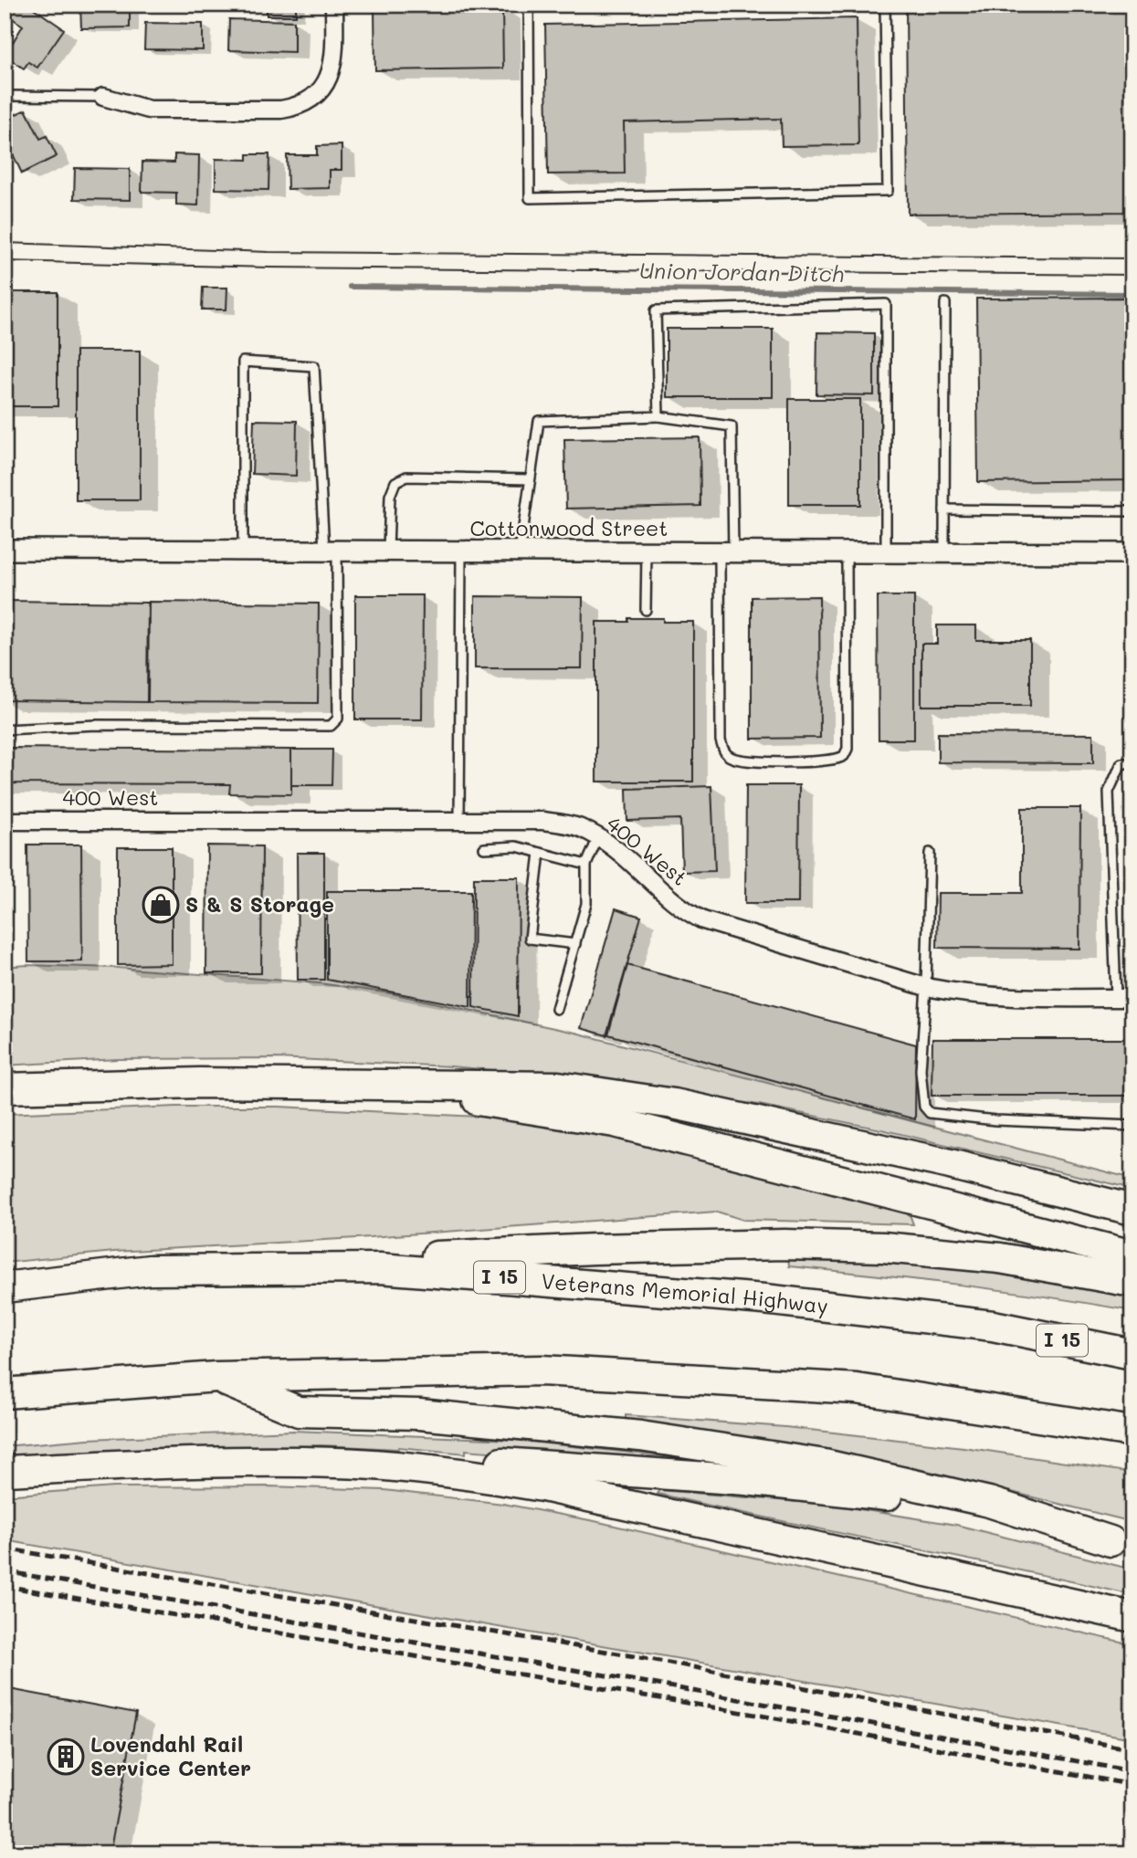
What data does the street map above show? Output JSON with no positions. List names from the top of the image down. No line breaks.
{"streets":{"highway":["I 15","Veterans Memorial Highway"],"street":["Cottonwood Street","400 West"]},"water":["Union Jordan Ditch"],"places":{"shop":["S & S Storage"],"building":["Lovendahl Rail Service Center"]}}
